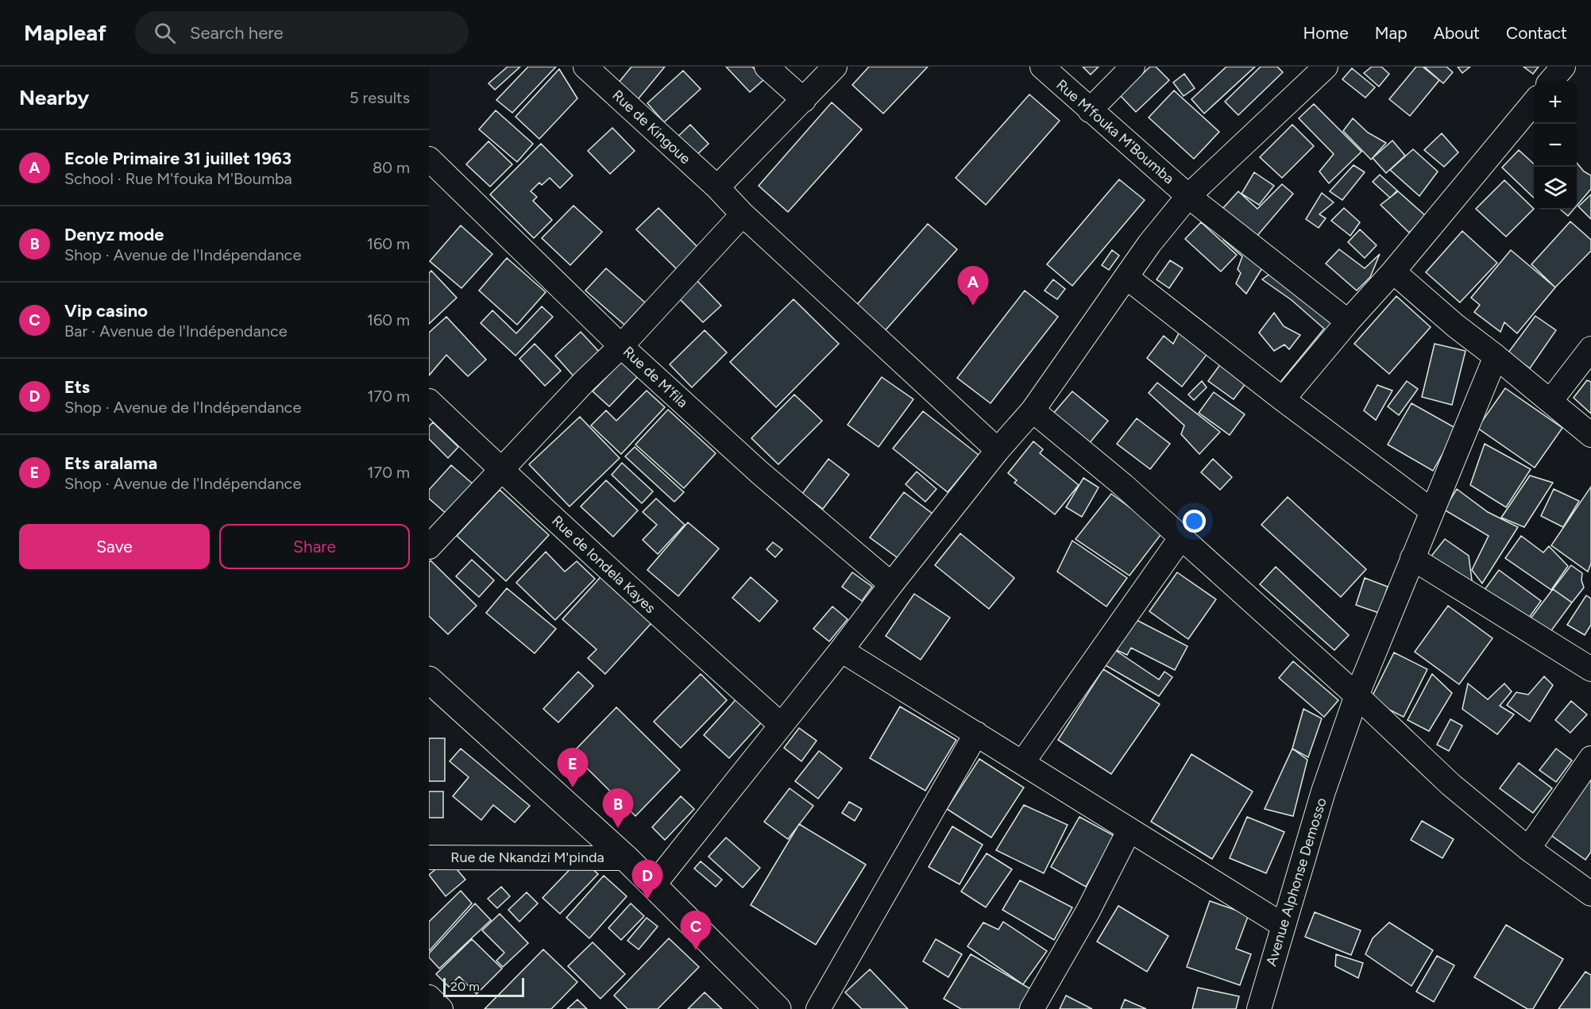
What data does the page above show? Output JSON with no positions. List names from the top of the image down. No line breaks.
{"streets":{"street":["Rue de Kingoue","Rue M'fouka M'Boumba","Rue de M'fila","Rue de londela Kayes","Rue de Nkandzi M'pinda","Avenue Alphonse Demosso"]},"scale_bar":"20 m","page":{"header":"Mapleaf","search":"Search here","nav":["Home","Map","About","Contact"],"heading":["Nearby","5 results"],"map_buttons":["+","−"],"list":[{"mark":"A","name":"Ecole Primaire 31 juillet 1963","note":"School · Rue M'fouka M'Boumba","value":"80 m"},{"mark":"B","name":"Denyz mode","note":"Shop · Avenue de l'Indépendance","value":"160 m"},{"mark":"C","name":"Vip casino","note":"Bar · Avenue de l'Indépendance","value":"160 m"},{"mark":"D","name":"Ets","note":"Shop · Avenue de l'Indépendance","value":"170 m"},{"mark":"E","name":"Ets aralama","note":"Shop · Avenue de l'Indépendance","value":"170 m"}],"pins":["A","E","B","D","C"],"buttons":["Save","Share"],"scale":"20 m"}}
